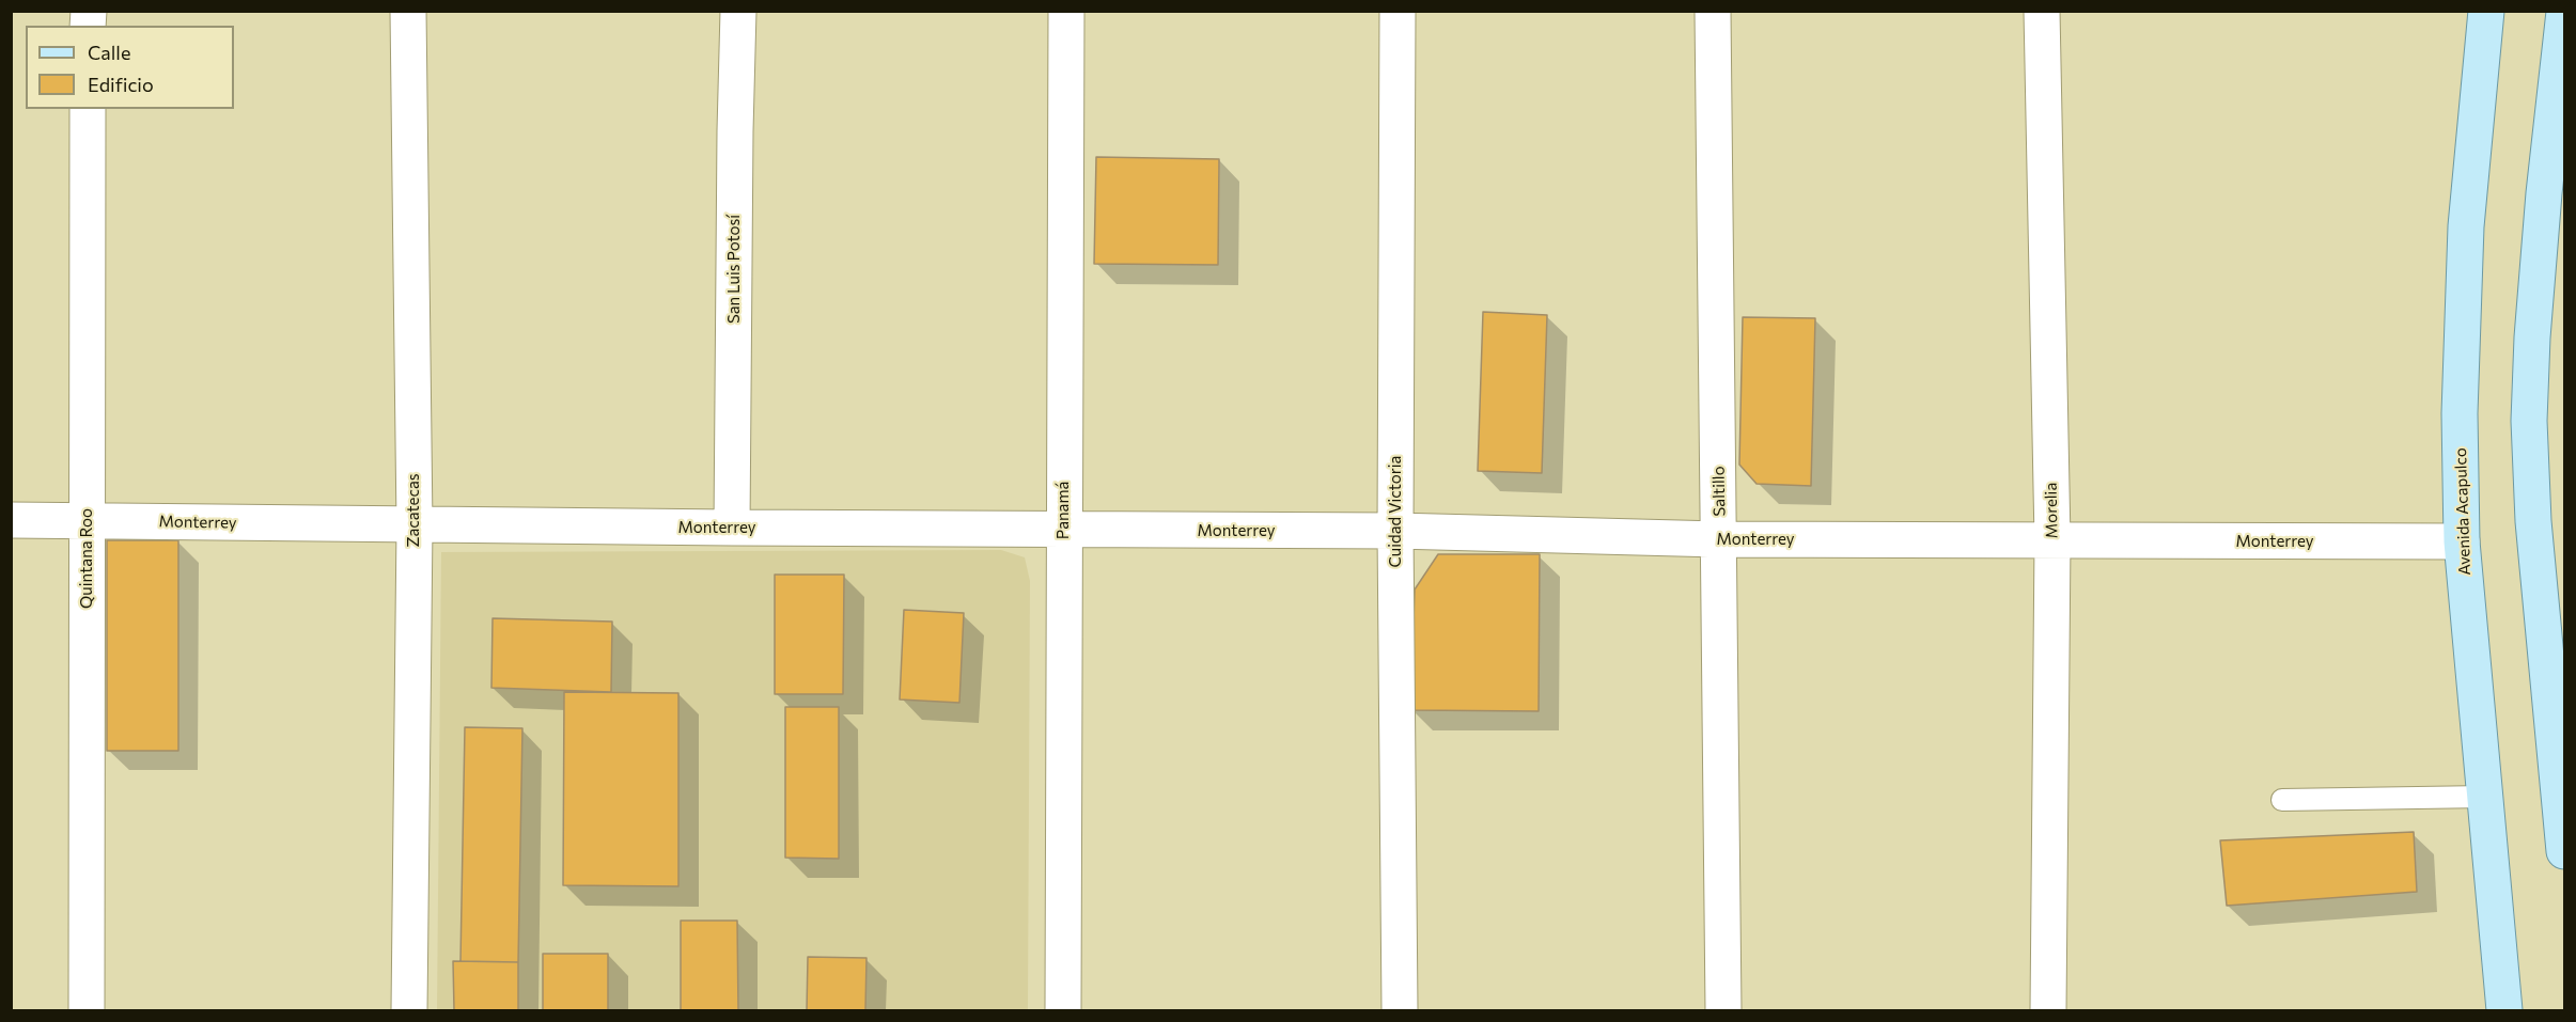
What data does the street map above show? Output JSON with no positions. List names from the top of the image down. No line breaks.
{"streets":{"main road":["Avenida Acapulco"],"street":["San Luis Potosí","Saltillo","Zacatecas","Panamá","Morelia","Cuidad Victoria","Monterrey","Quintana Roo"]},"crossings":[["San Luis Potosí","Monterrey"],["Saltillo","Monterrey"],["Zacatecas","Monterrey"],["Panamá","Monterrey"],["Morelia","Monterrey"],["Cuidad Victoria","Monterrey"],["Avenida Acapulco","Monterrey"],["Monterrey","Quintana Roo"]],"legend":["Calle","Edificio"]}
